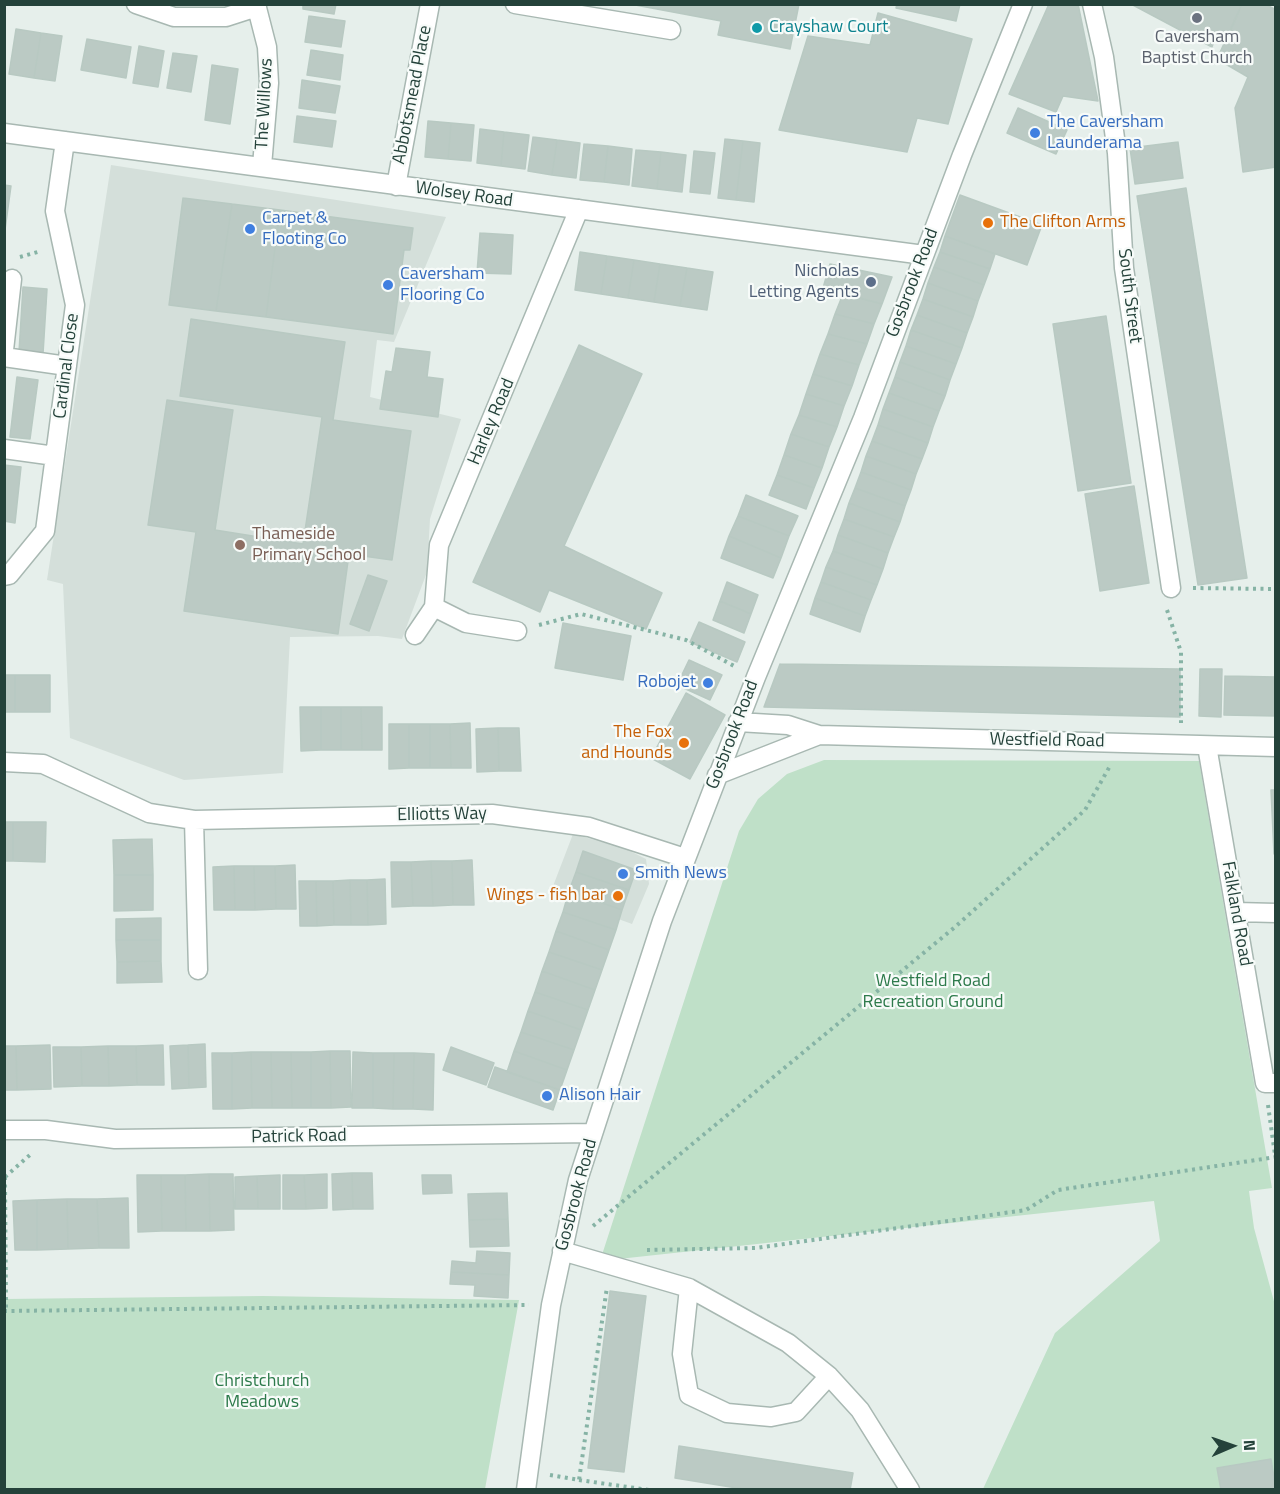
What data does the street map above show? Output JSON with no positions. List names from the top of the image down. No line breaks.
{"streets":{"street":["Abbotsmead Place","The Willows","Wolsey Road","Gosbrook Road","South Street","Cardinal Close","Harley Road","Westfield Road","Elliotts Way","Falkland Road","Patrick Road"]},"crossings":[["Abbotsmead Place","Wolsey Road"],["The Willows","Wolsey Road"],["Wolsey Road","Gosbrook Road"],["Wolsey Road","Cardinal Close"],["Wolsey Road","Harley Road"],["Gosbrook Road","Westfield Road"],["Gosbrook Road","Elliotts Way"],["Gosbrook Road","Patrick Road"],["Westfield Road","Falkland Road"]],"parks":["Westfield Road Recreation Ground","Christchurch Meadows"],"places":["Caversham Baptist Church","Crayshaw Court","The Caversham Launderama","The Clifton Arms","Carpet & Flooting Co","Nicholas Letting Agents","Caversham Flooring Co","Thameside Primary School","Robojet","The Fox and Hounds","Smith News","Wings - fish bar","Alison Hair"],"north":"right"}
